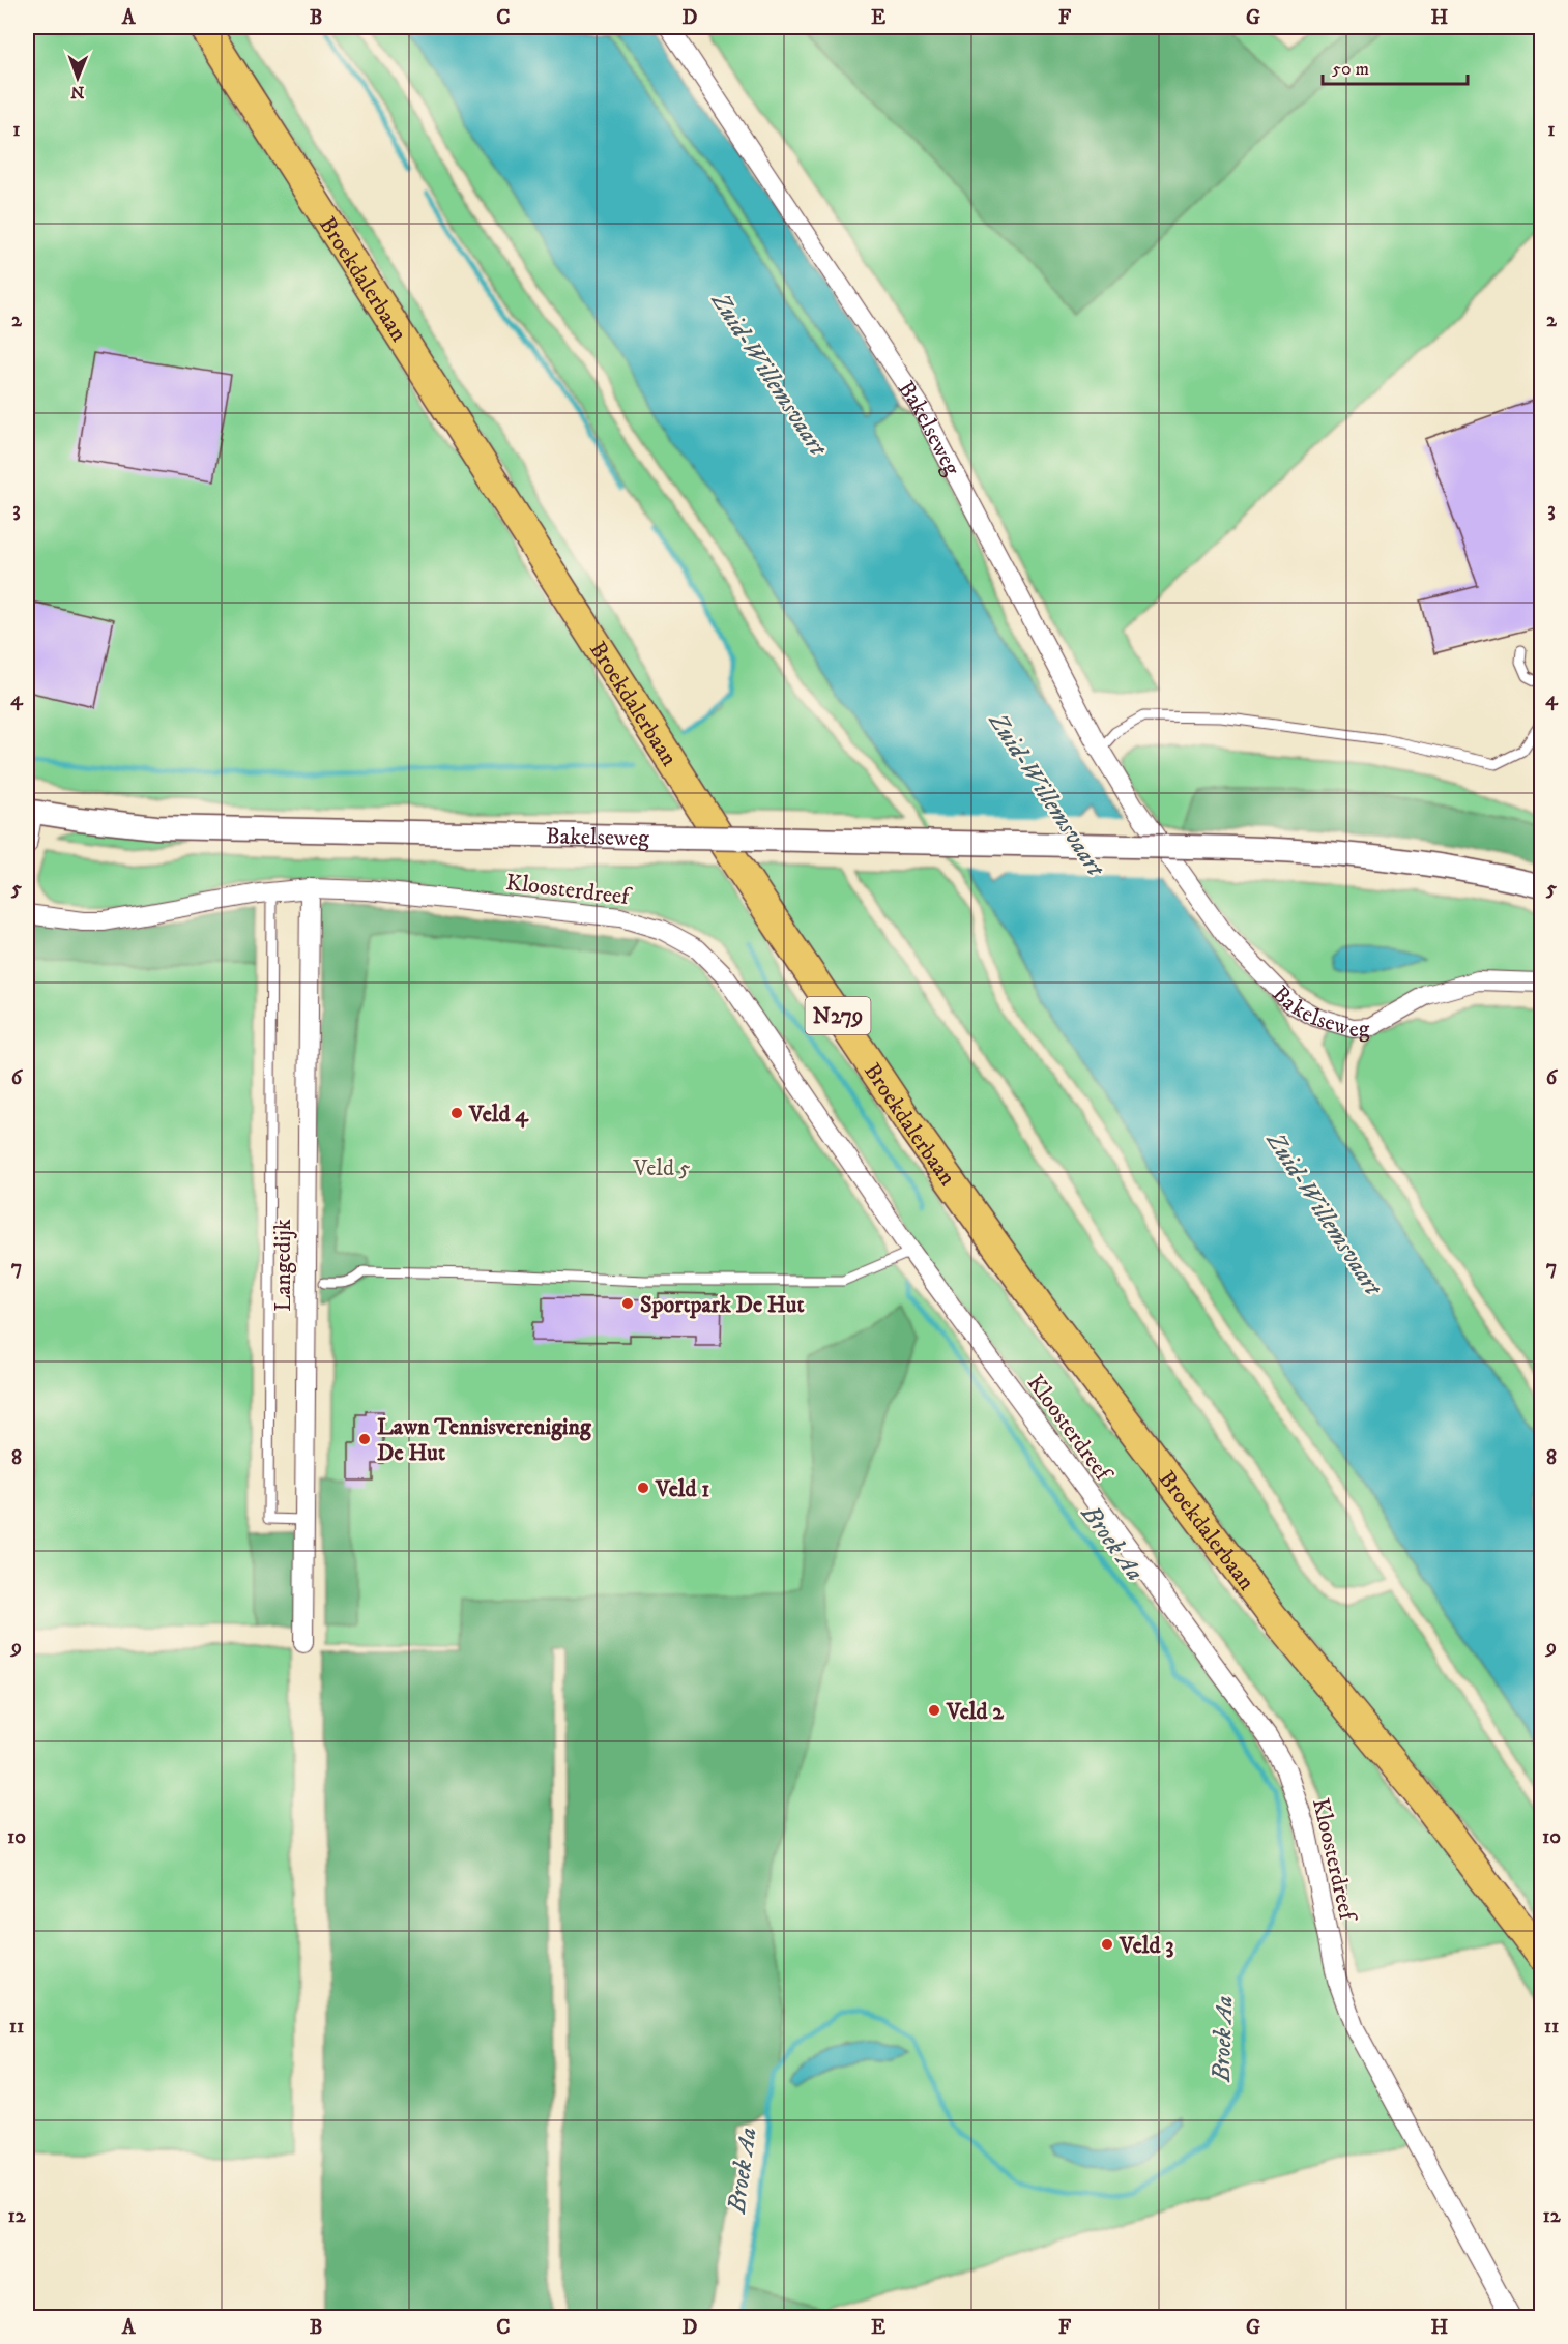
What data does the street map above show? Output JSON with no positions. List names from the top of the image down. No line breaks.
{"streets":{"main road":["Broekdalerbaan","N279"],"street":["Bakelseweg","Kloosterdreef","Langedijk"]},"crossings":[["Kloosterdreef","Langedijk"]],"water":["Zuid-Willemsvaart","Broek Aa"],"parks":["Veld 5"],"places":["Veld 4","Sportpark De Hut","Lawn Tennisvereniging De Hut","Veld 1","Veld 2","Veld 3"],"scale_bar":"50 m","north":"bottom","grid":{"columns":["A","B","C","D","E","F","G","H"],"rows":["1","2","3","4","5","6","7","8","9","10","11","12"]}}
